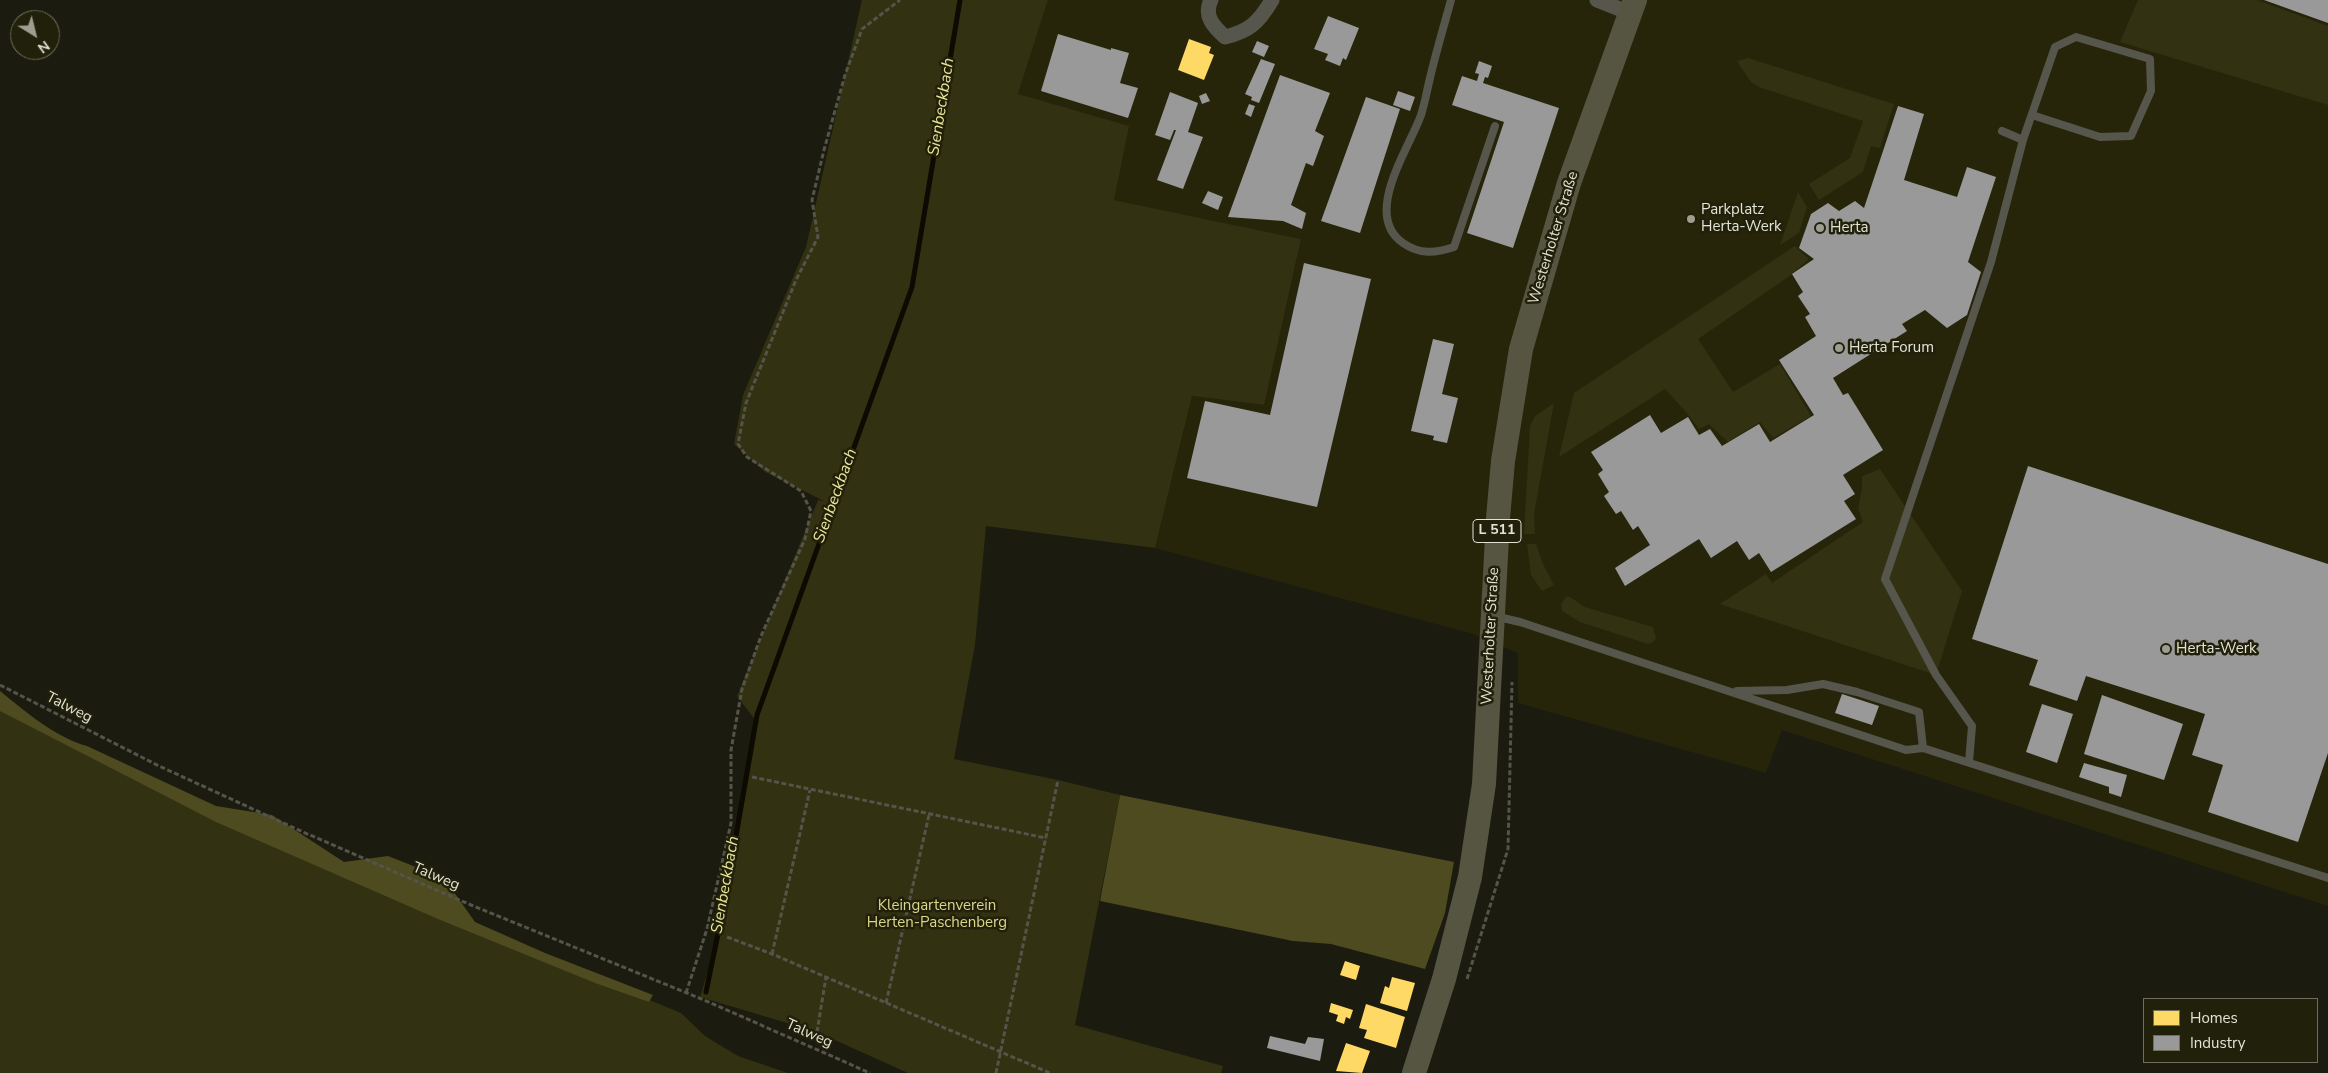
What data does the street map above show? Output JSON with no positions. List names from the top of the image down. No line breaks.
{"streets":{"main road":["Westerholter Straße","L 511"],"path":["Talweg"]},"water":["Sienbeckbach"],"parks":["Kleingartenverein Herten-Paschenberg"],"places":["Parkplatz Herta-Werk","Herta","Herta Forum","Herta-Werk"],"legend":["Homes","Industry"],"north":"bottom right"}
